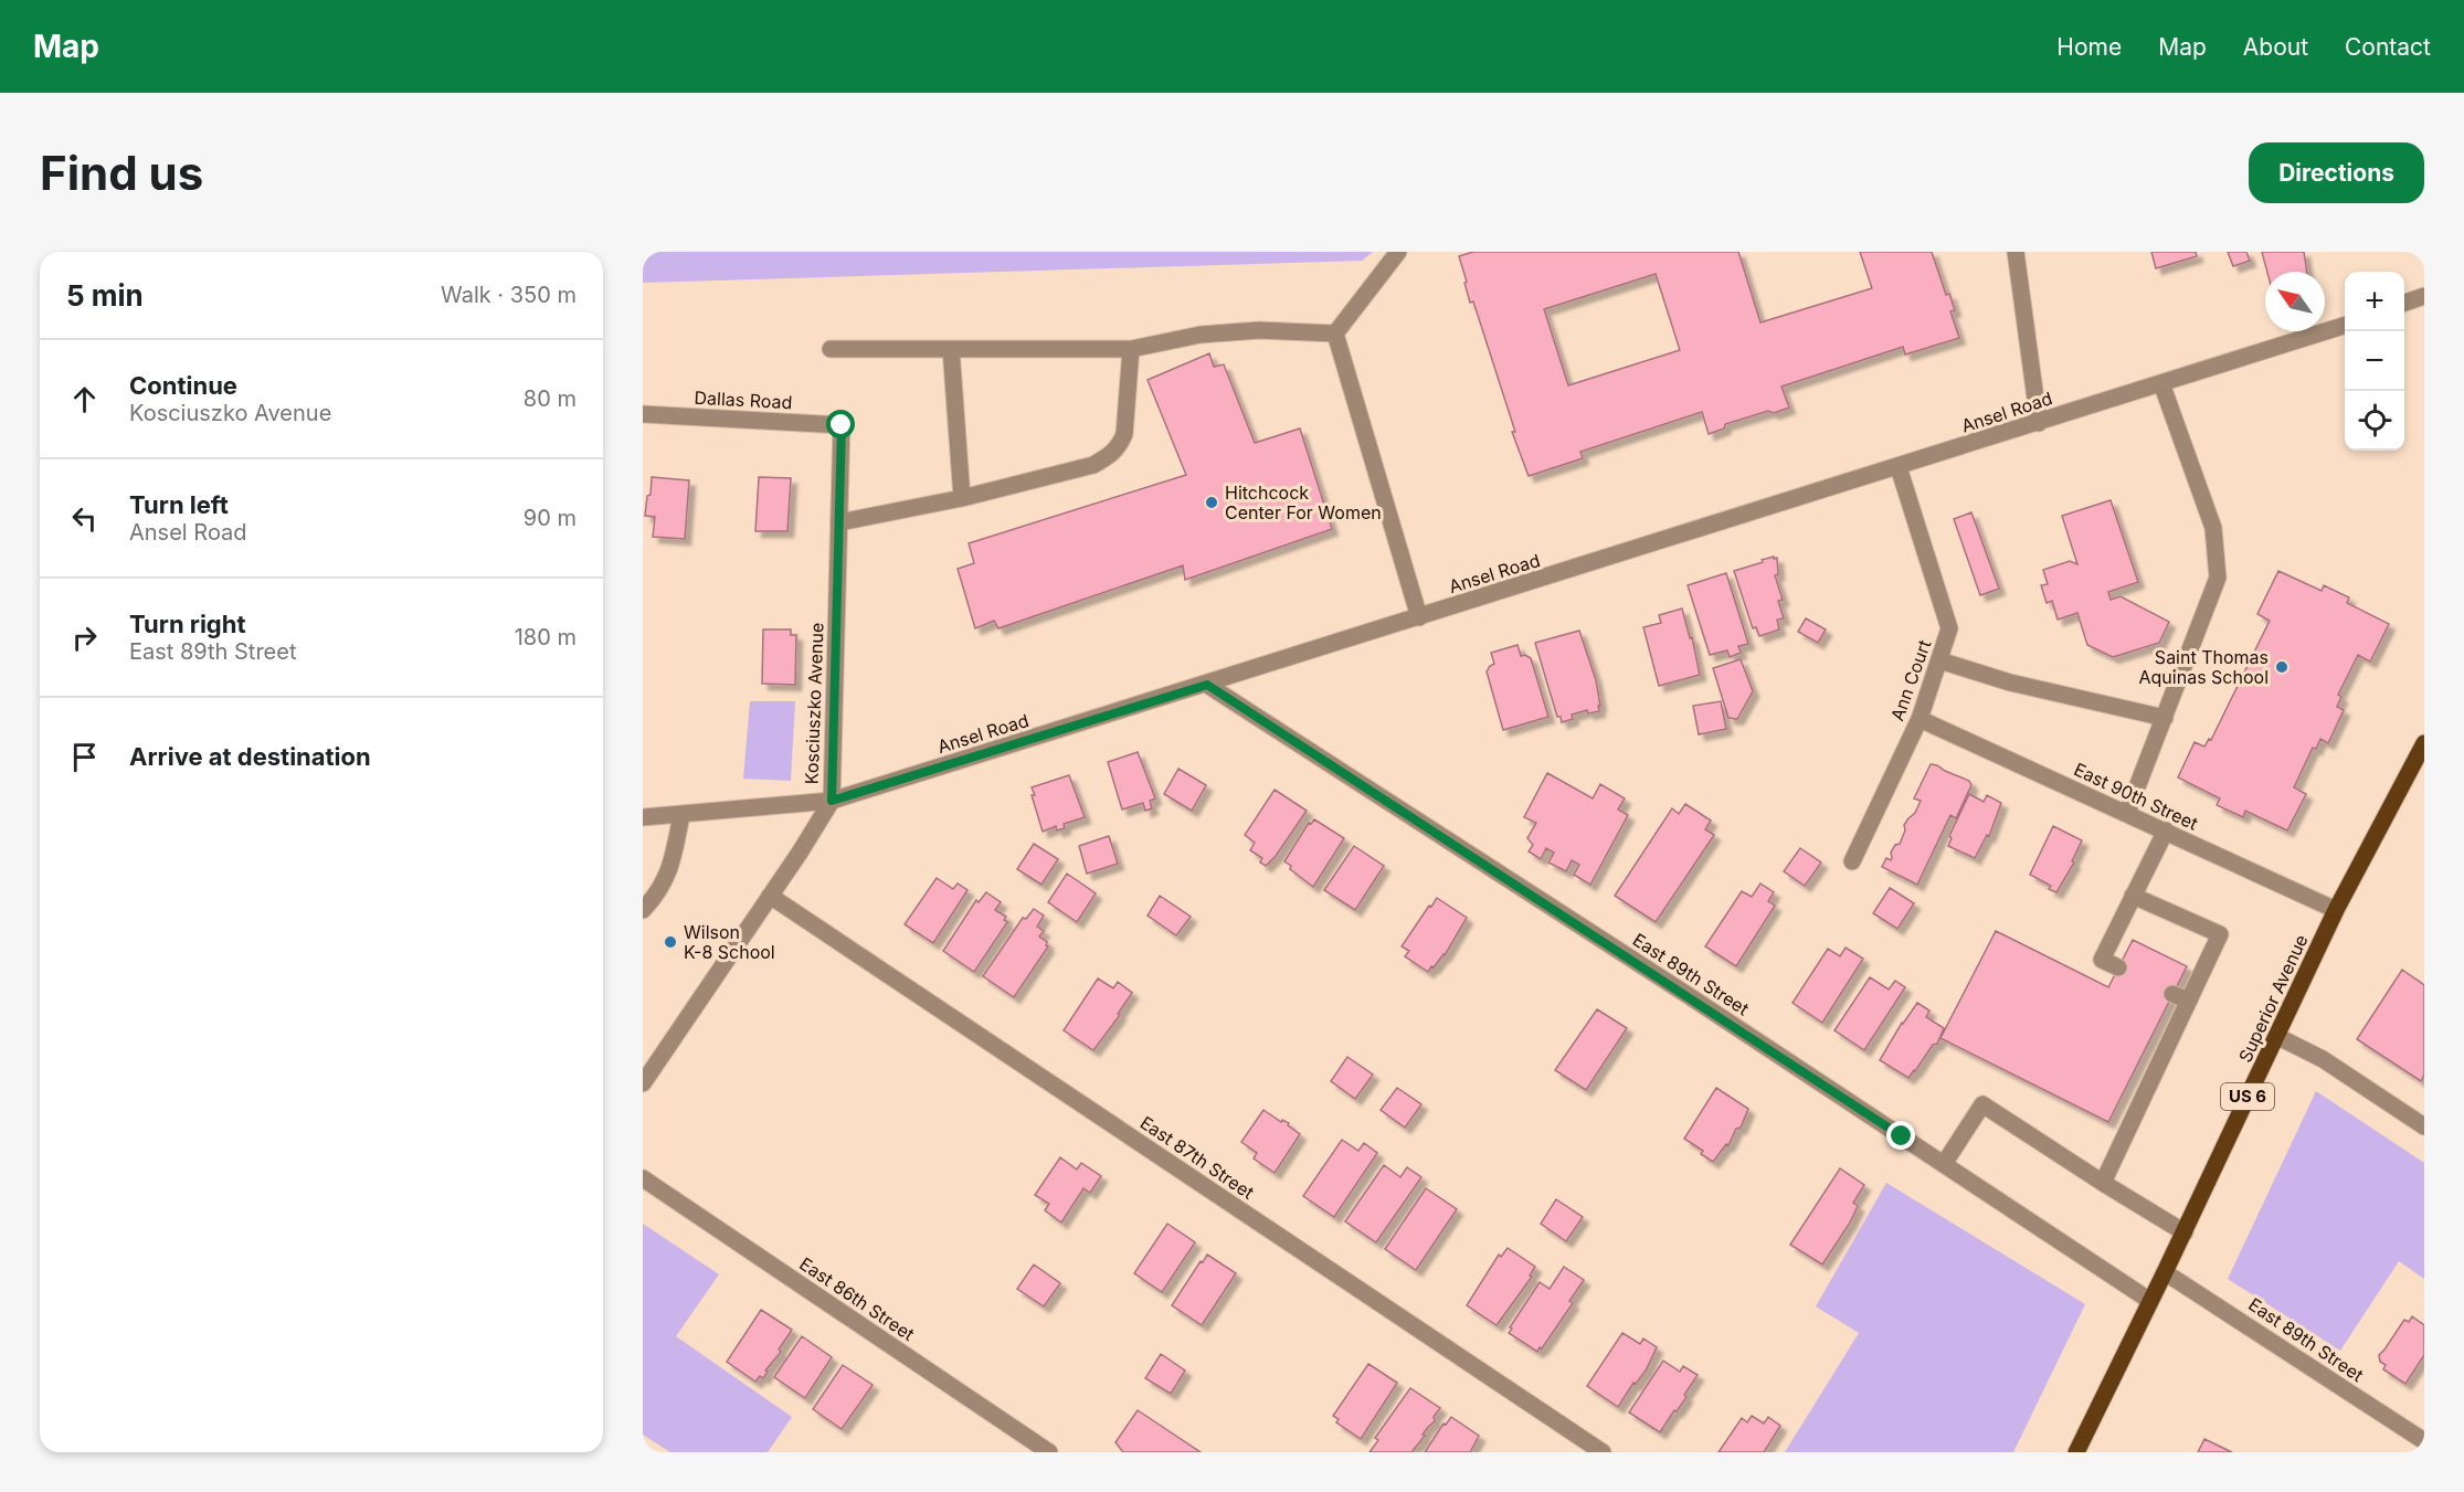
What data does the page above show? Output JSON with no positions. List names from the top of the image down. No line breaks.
{"streets":{"main road":["Superior Avenue","US 6"],"street":["Dallas Road","Ansel Road","Ann Court","Kosciuszko Avenue","East 90th Street","East 89th Street","East 87th Street","East 86th Street"]},"crossings":[["Dallas Road","Kosciuszko Avenue"],["Ansel Road","Ann Court"],["Ansel Road","Kosciuszko Avenue"],["Ansel Road","East 89th Street"],["Ann Court","East 90th Street"],["Kosciuszko Avenue","East 87th Street"],["East 90th Street","Superior Avenue"],["East 89th Street","Superior Avenue"]],"places":["Hitchcock Center For Women","Saint Thomas Aquinas School","Wilson K-8 School"],"north":"top left","page":{"header":"Map","nav":["Home","Map","About","Contact"],"buttons":"Directions","title":"Find us","heading":["5 min","Walk · 350 m"],"map_buttons":["+","−"],"list":[["Continue","Kosciuszko Avenue","80 m"],["Turn left","Ansel Road","90 m"],["Turn right","East 89th Street","180 m"],"Arrive at destination"]}}
